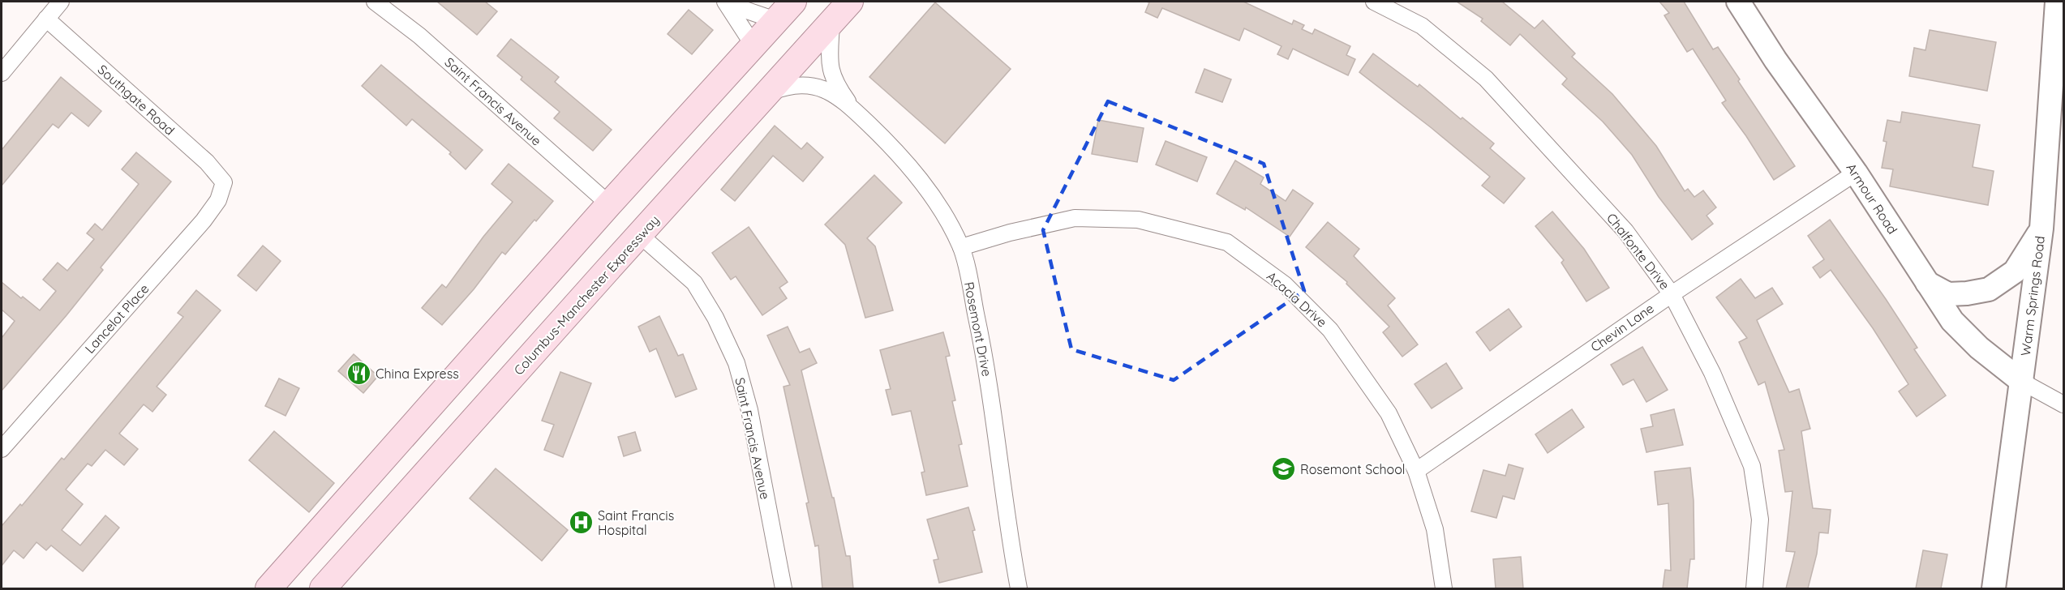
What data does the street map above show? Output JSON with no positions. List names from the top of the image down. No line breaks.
{"streets":{"main road":["Columbus-Manchester Expressway"],"street":["Southgate Road","Saint Francis Avenue","Armour Road","Chalfonte Drive","Warm Springs Road","Acacia Drive","Lancelot Place","Chevin Lane","Rosemont Drive"]},"crossings":[["Southgate Road","Lancelot Place"],["Saint Francis Avenue","Columbus-Manchester Expressway"],["Armour Road","Warm Springs Road"],["Armour Road","Chevin Lane"],["Chalfonte Drive","Chevin Lane"],["Columbus-Manchester Expressway","Rosemont Drive"],["Acacia Drive","Chevin Lane"],["Acacia Drive","Rosemont Drive"]],"places":{"restaurant":["China Express"],"school or university":["Rosemont School"],"hospital":["Saint Francis Hospital"]}}
